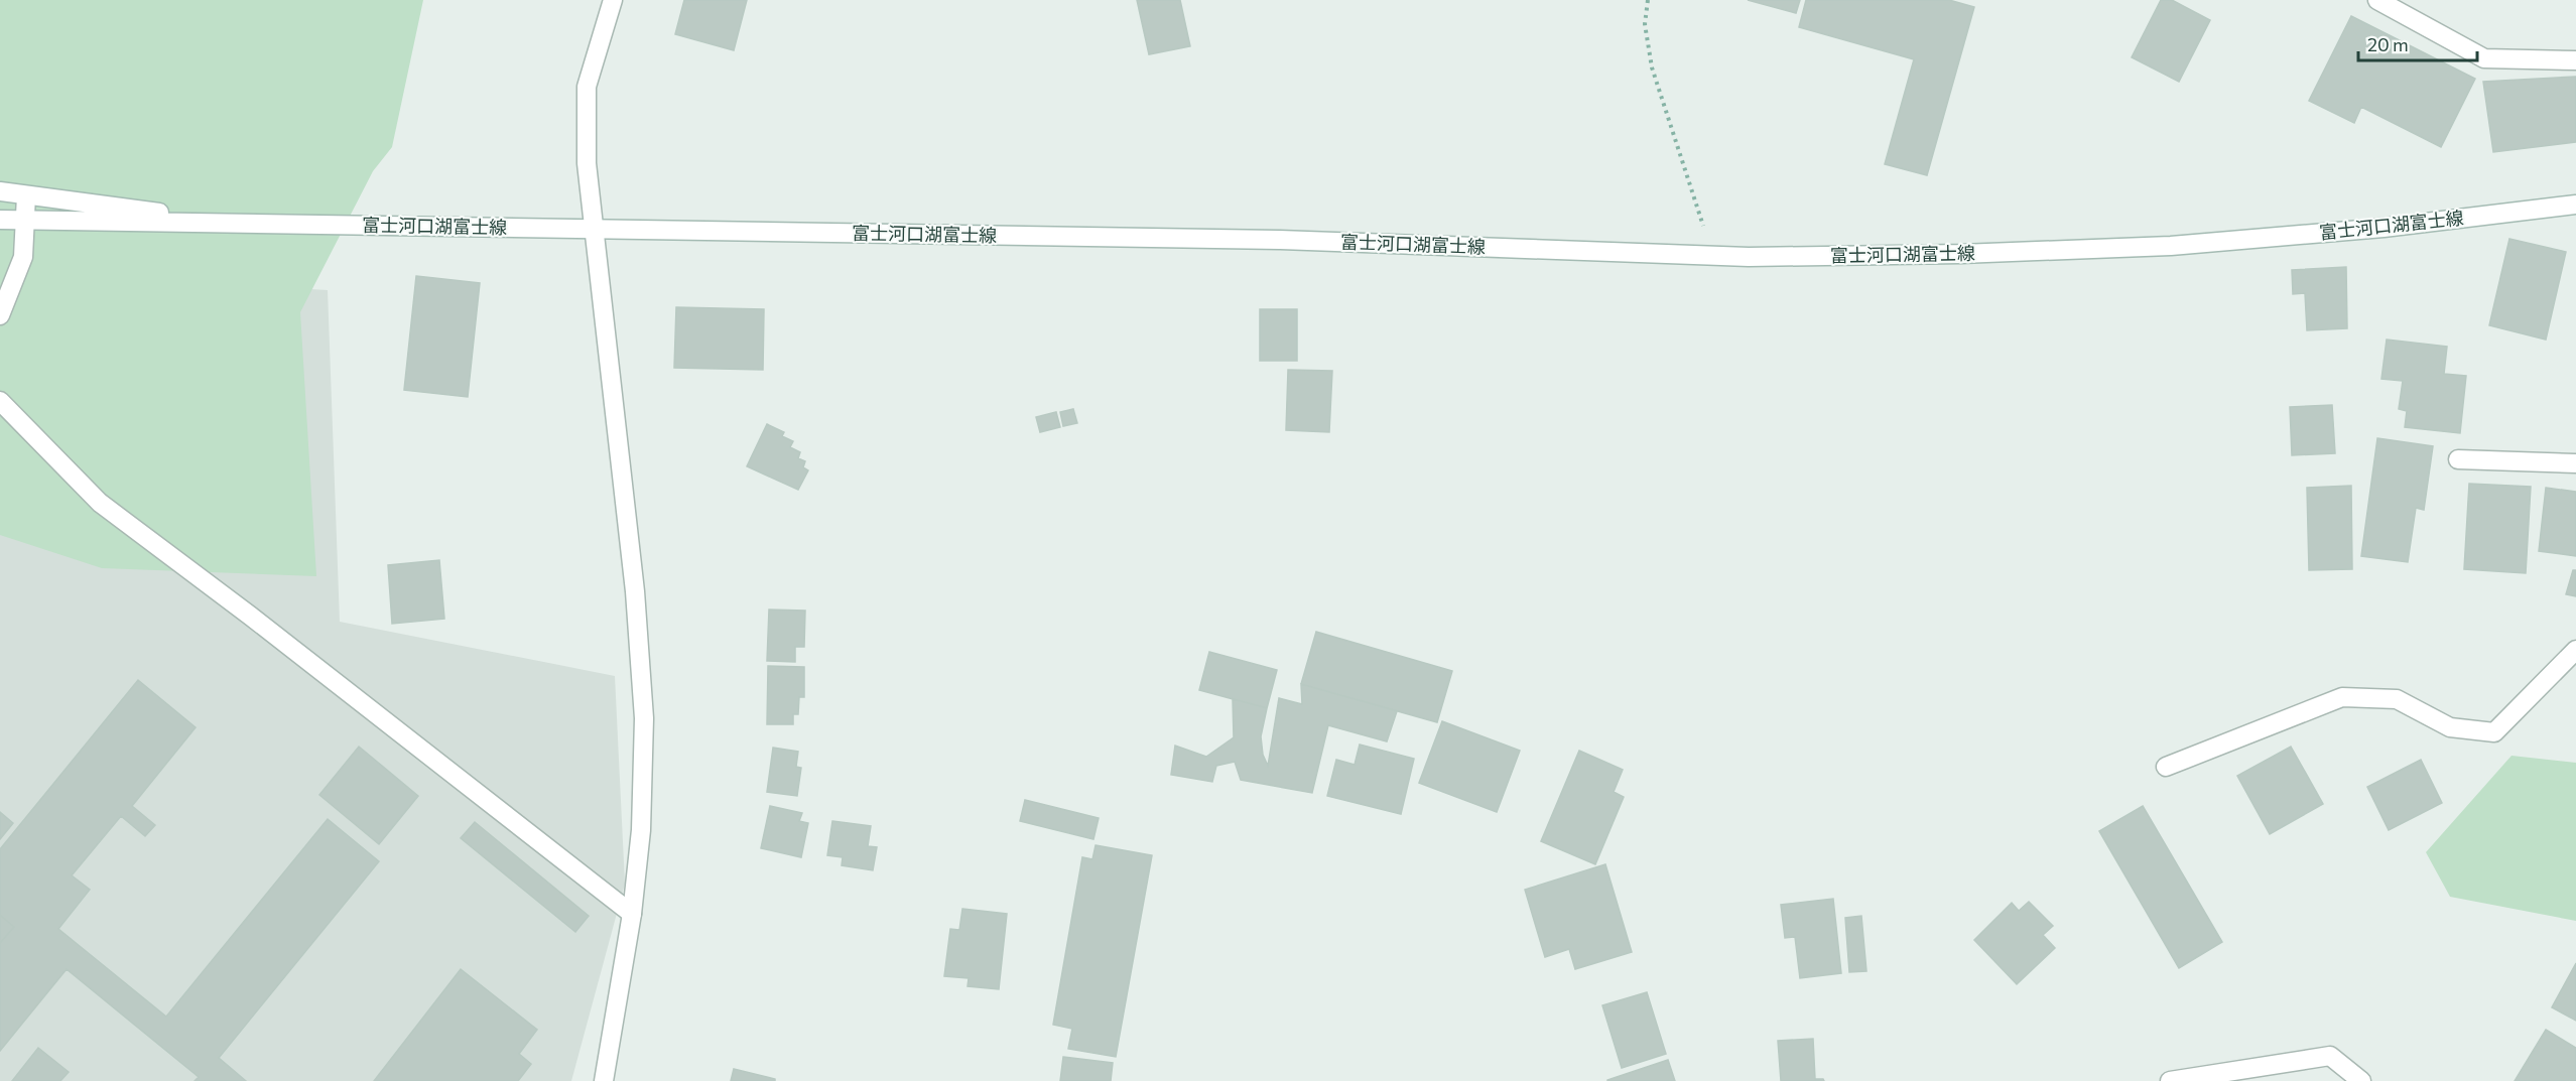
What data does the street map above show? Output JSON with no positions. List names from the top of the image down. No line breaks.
{"streets":{"main road":["富士河口湖富士線"]},"scale_bar":"20 m"}
